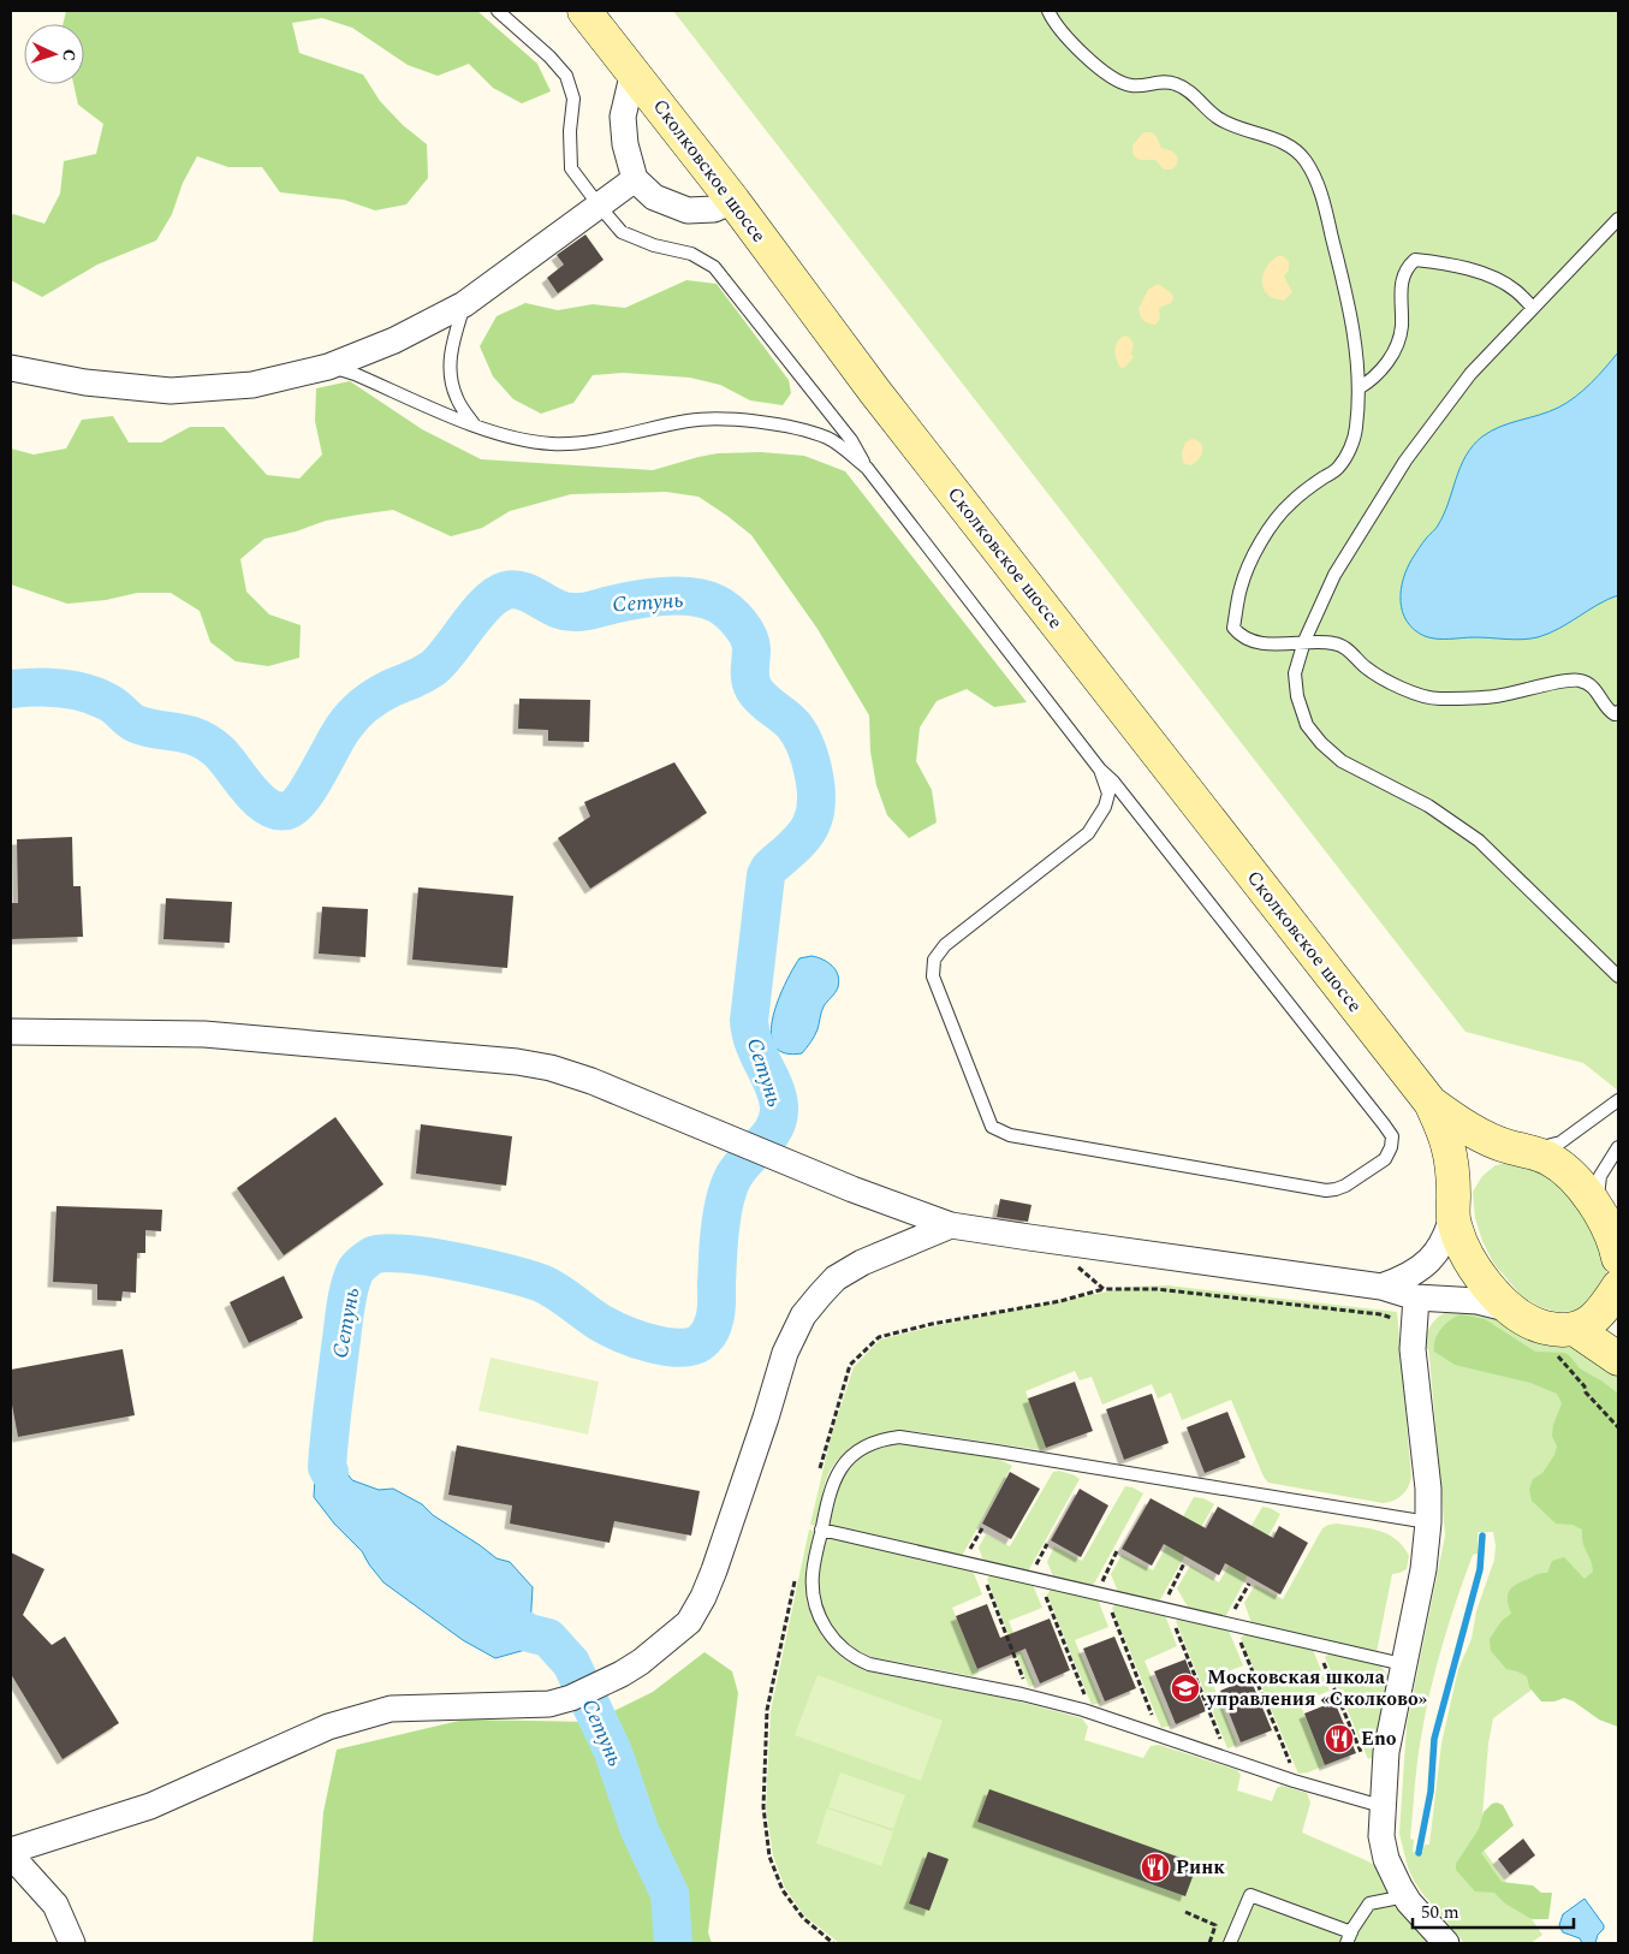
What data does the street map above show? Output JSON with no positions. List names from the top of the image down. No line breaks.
{"streets":{"street":["Сколковское шоссе"]},"water":["Сетунь"],"places":{"school or university":["Московская школа управления «Сколково»"],"restaurant":["Eno","Ринк"]},"scale_bar":"50 m","north":"right"}
